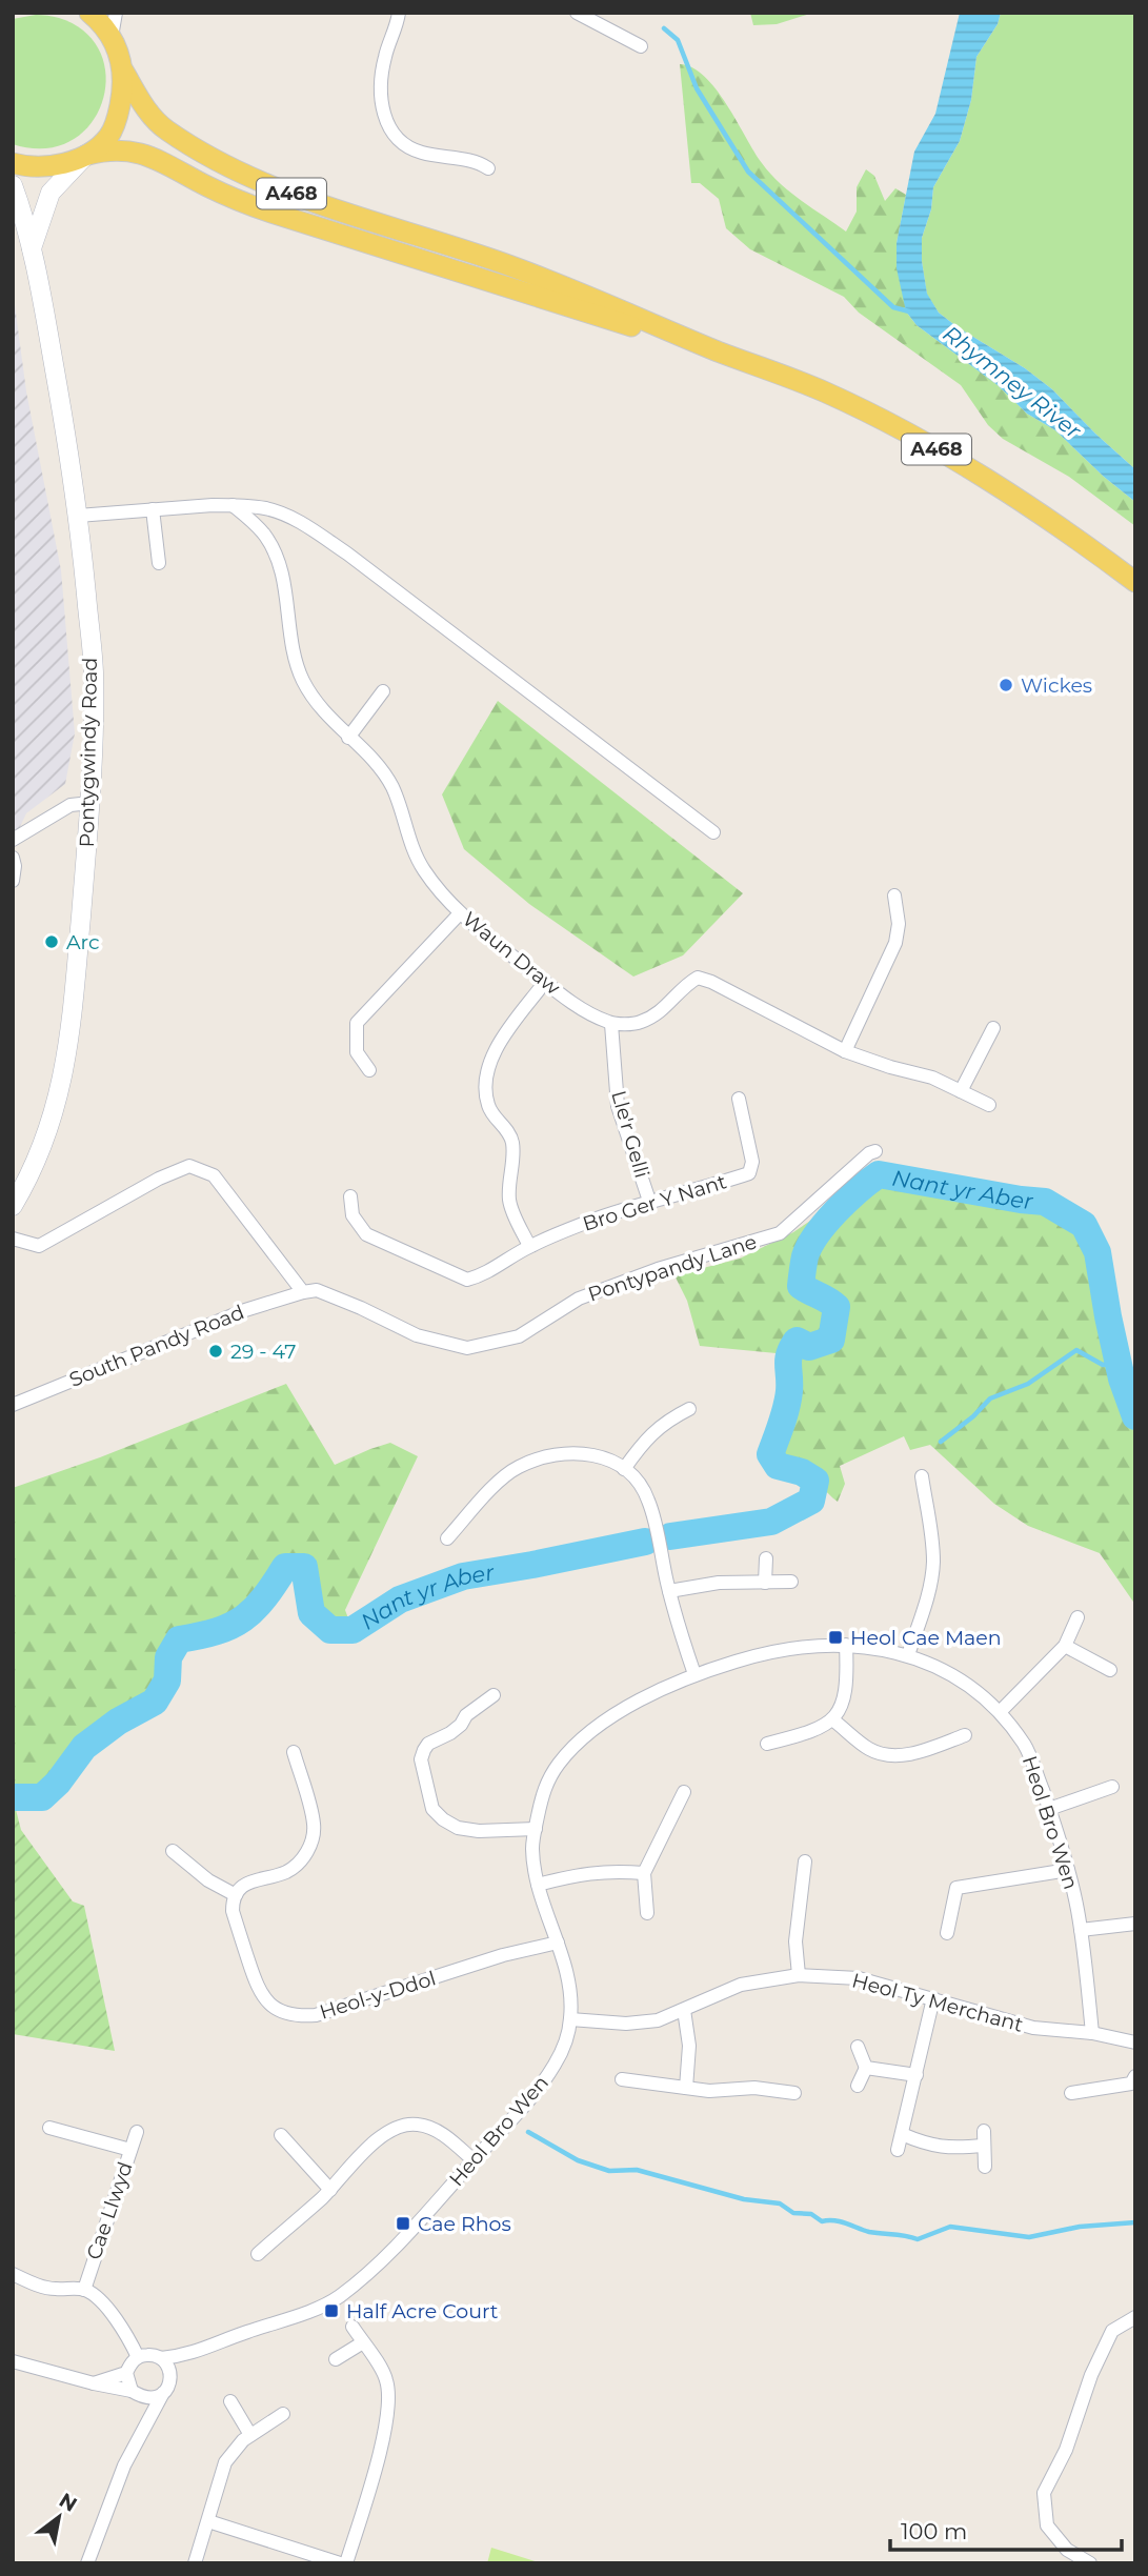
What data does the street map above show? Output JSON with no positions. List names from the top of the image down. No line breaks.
{"streets":{"main road":["A468","Pontygwindy Road"],"street":["Waun Draw","Lle'r Gelli","Bro Ger Y Nant","Pontypandy Lane","South Pandy Road","Heol Bro Wen","Heol-y-Ddol","Heol Ty Merchant","Cae Llwyd"]},"crossings":[["A468","Pontygwindy Road"],["Waun Draw","Lle'r Gelli"],["Lle'r Gelli","Bro Ger Y Nant"],["Pontypandy Lane","South Pandy Road"],["Heol Bro Wen","Heol-y-Ddol"],["Heol Bro Wen","Heol Ty Merchant"]],"water":["Rhymney River","Nant yr Aber"],"places":{"other":["Wickes","Arc","29 - 47"],"transit":["Heol Cae Maen","Cae Rhos","Half Acre Court"]},"scale_bar":"100 m","north":"top right"}
